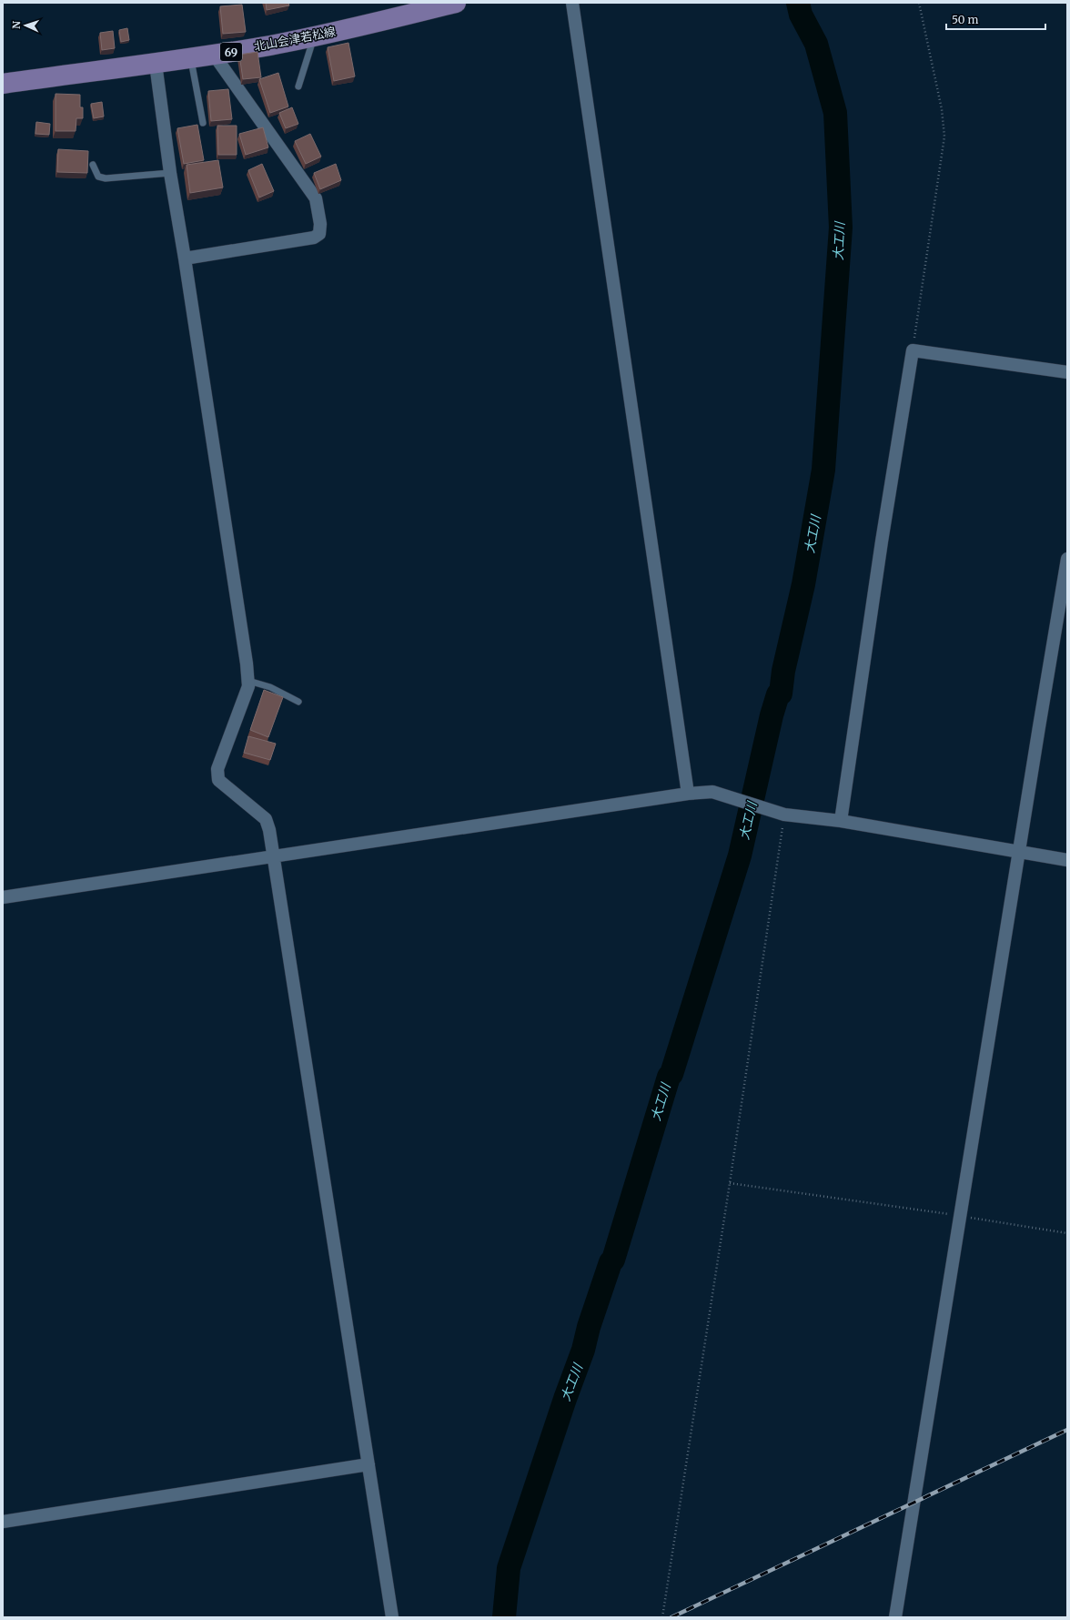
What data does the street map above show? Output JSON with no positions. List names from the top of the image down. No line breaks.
{"streets":{"main road":["北山会津若松線","69"]},"water":["大工川"],"scale_bar":"50 m","north":"left"}
